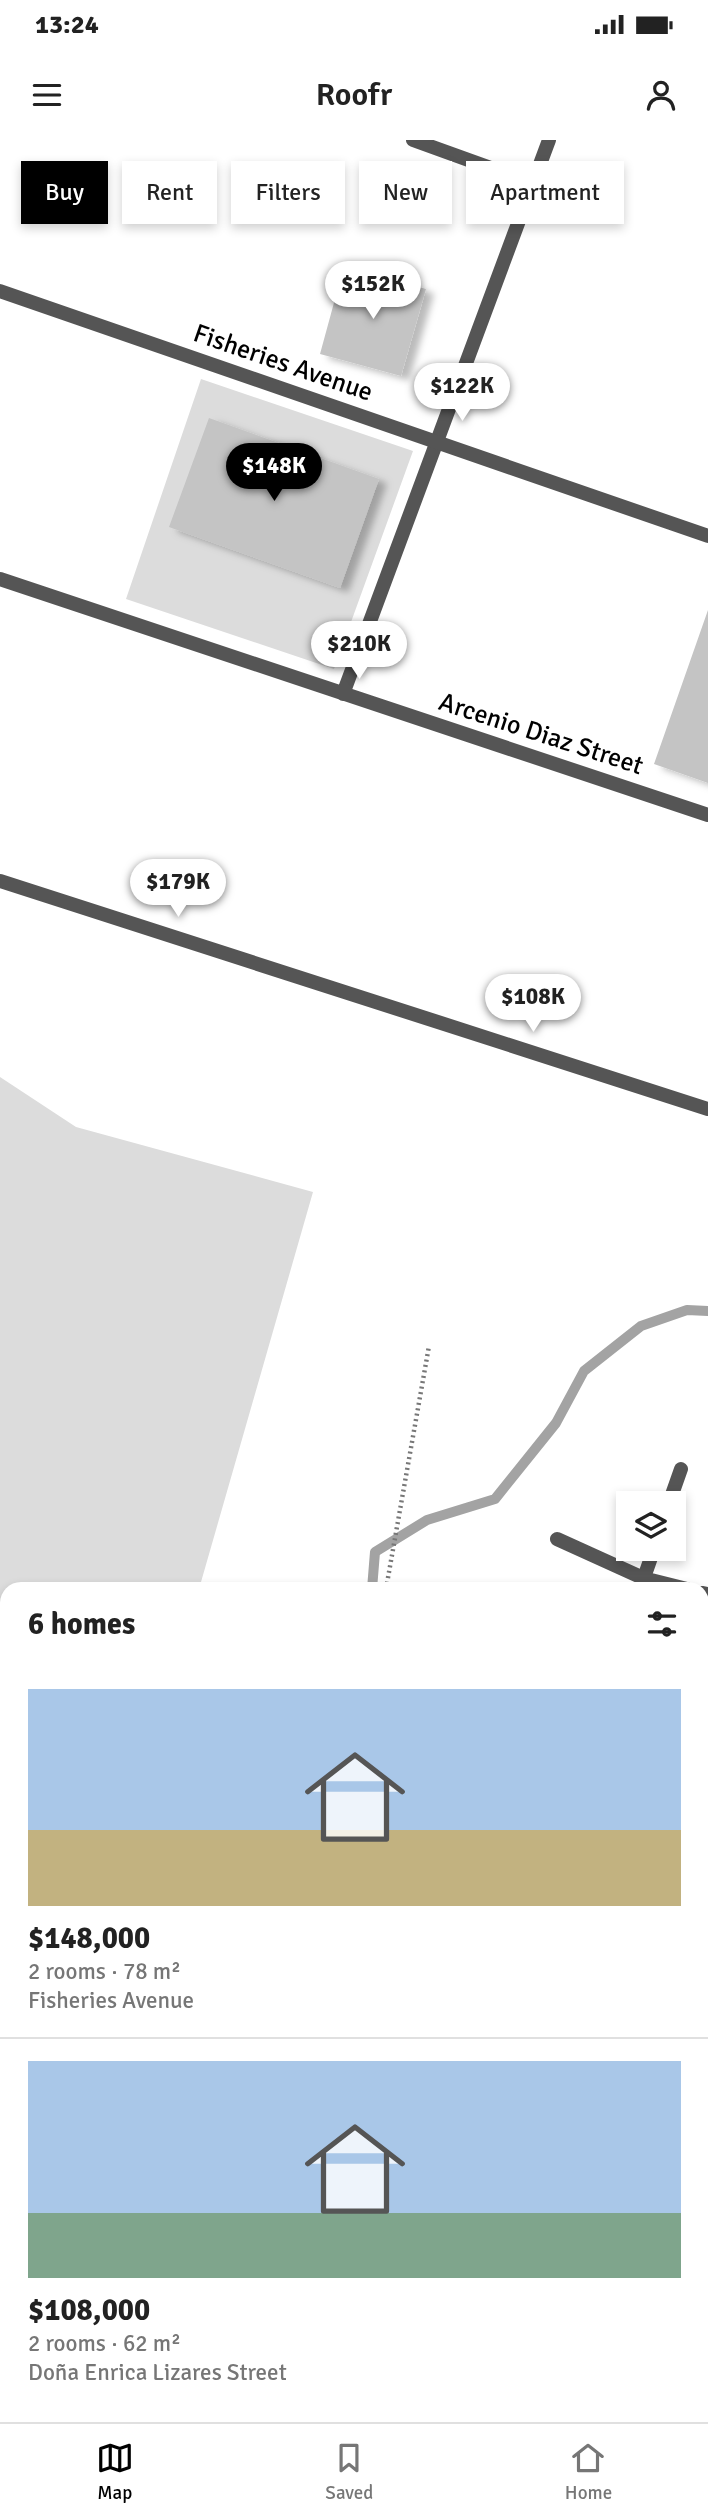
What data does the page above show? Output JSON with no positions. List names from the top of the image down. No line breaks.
{"streets":{"street":["Fisheries Avenue","Arcenio Diaz Street"]},"page":{"status":"13:24","header":"Roofr","chip":["Buy","Rent","Filters","New","Apartment"],"price":["$152K","$122K","$148K","$210K","$179K","$108K"],"heading":"6 homes","list":[{"name":"$148,000","note":"2 rooms · 78 m² · Fisheries Avenue"},{"name":"$108,000","note":"2 rooms · 62 m² · Doña Enrica Lizares Street"}],"tabs":["Map","Saved","Home"]}}
